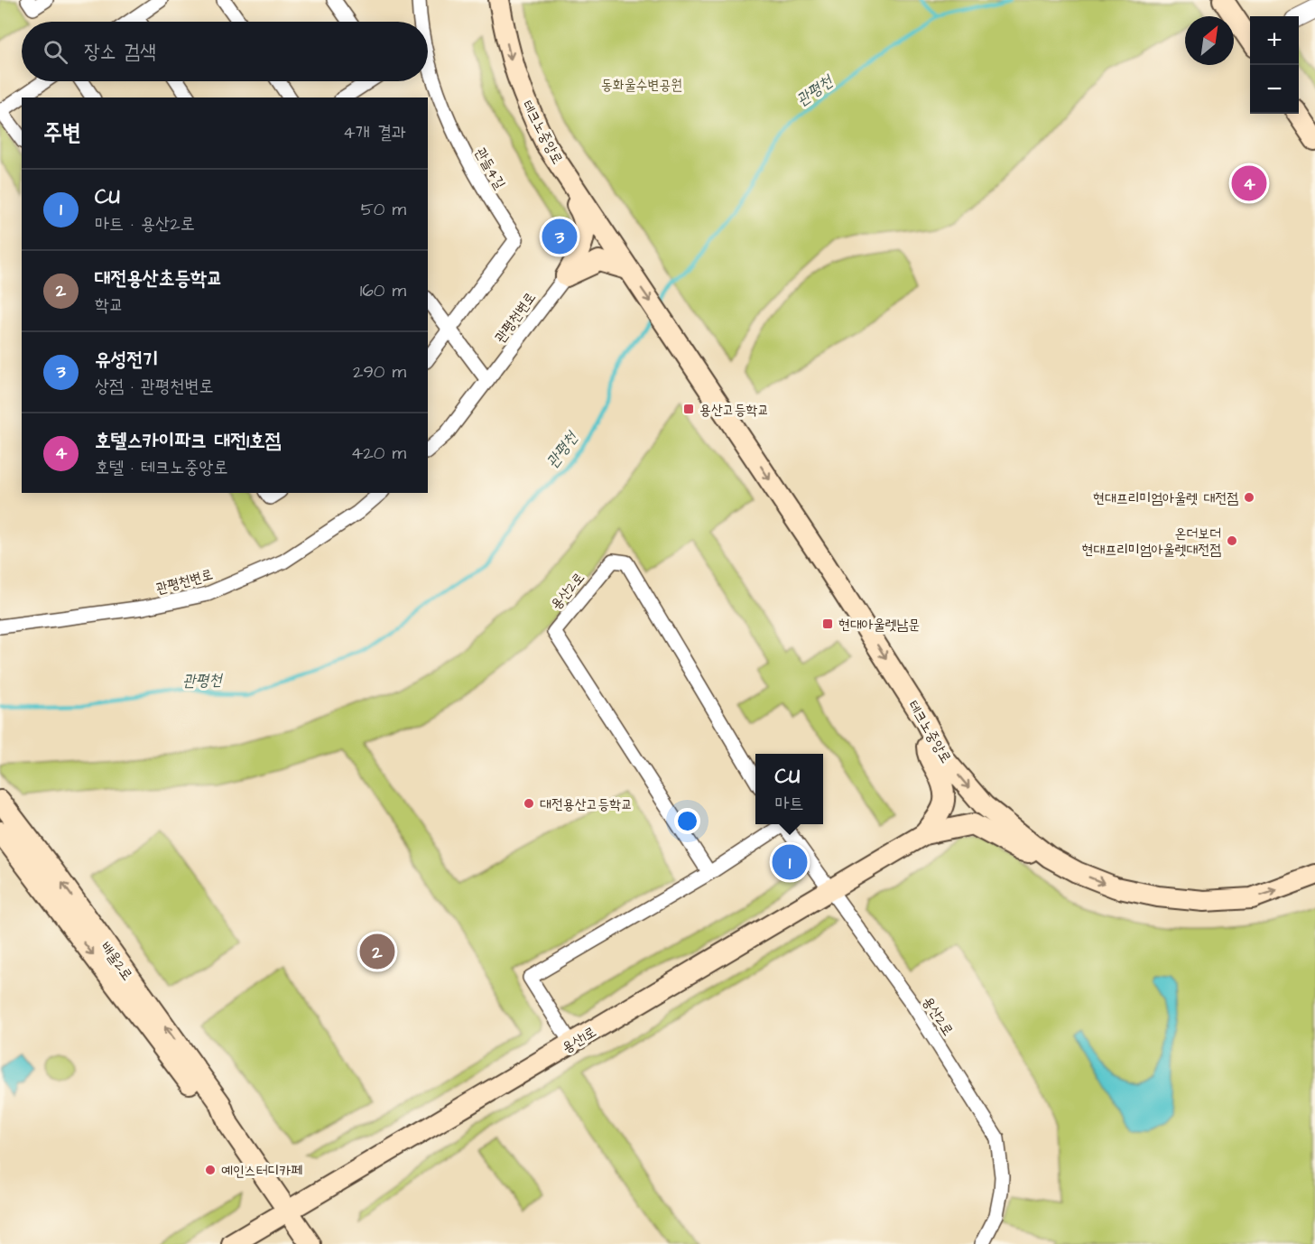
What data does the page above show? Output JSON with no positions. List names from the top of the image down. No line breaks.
{"streets":{"main road":["테크노중앙로","배울2로","용산1로"],"street":["관들4길","관평천변로","용산2로"]},"crossings":[["용산2로","용산1로"],["배울2로","용산1로"]],"one_way":["테크노중앙로"],"water":["관평천"],"parks":["동화울수변공원"],"places":{"transit":["용산고등학교","현대아울렛남문"],"other":["현대프리미엄아울렛 대전점","온더보더 현대프리미엄아울렛대전점","대전용산고등학교","예인스터디카페"]},"north":"top right","page":{"map_buttons":["+","−"],"search":"장소 검색","heading":["주변","4개 결과"],"pins":["4","3","1","2"],"list":[{"mark":"1","name":"CU","note":"마트 · 용산2로","value":"50 m"},{"mark":"2","name":"대전용산초등학교","note":"학교","value":"160 m"},{"mark":"3","name":"유성전기","note":"상점 · 관평천변로","value":"290 m"},{"mark":"4","name":"호텔스카이파크 대전1호점","note":"호텔 · 테크노중앙로","value":"420 m"}],"popup":["CU","마트"]}}
